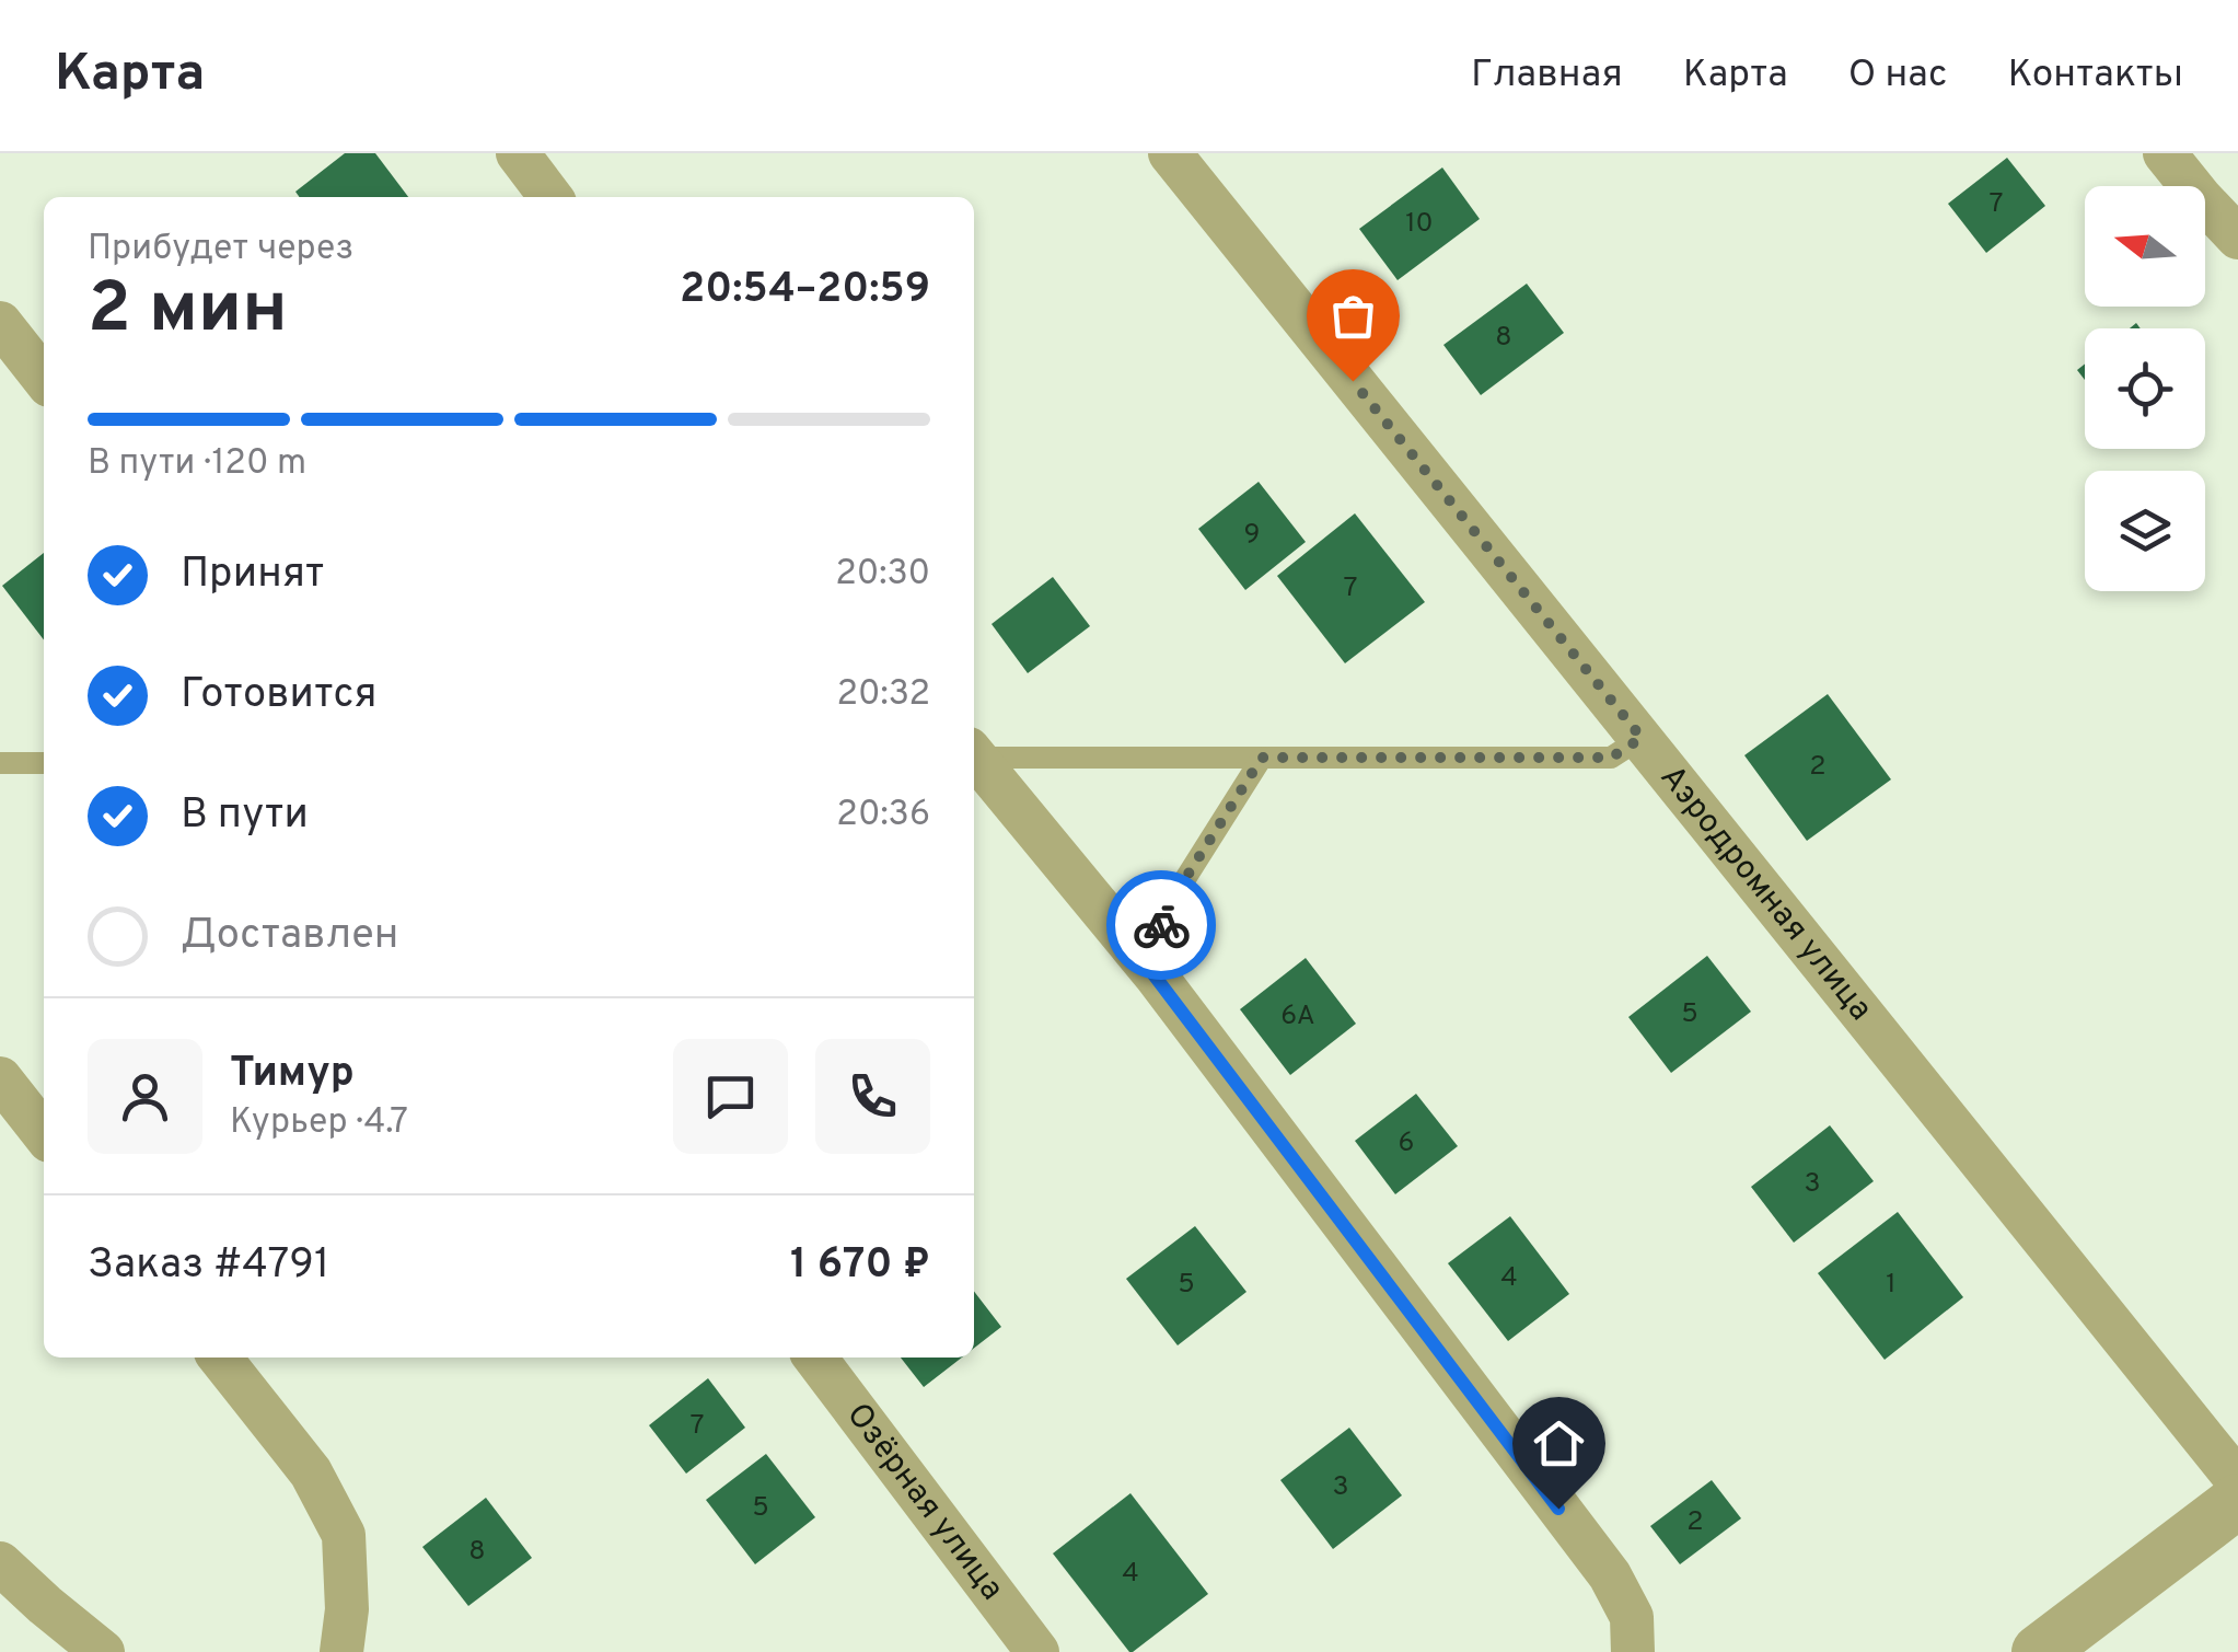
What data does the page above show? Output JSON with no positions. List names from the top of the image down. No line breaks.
{"streets":{"street":["Аэродромная улица","Озёрная улица"]},"house_numbers":["7","10","8","9","7","2","5","6А","6","3","4","5","1","7","3","5","2","8","4"],"north":"left","page":{"header":"Карта","nav":["Главная","Карта","О нас","Контакты"],"heading":["2 мин","Прибудет через","20:54–20:59"],"panel":["Тимур","Курьер · 4.7","Заказ #4791","1 670 ₽"],"bar":"В пути · 120 m","list":[["Принят","20:30"],["Готовится","20:32"],["В пути","20:36"],"Доставлен"]}}
